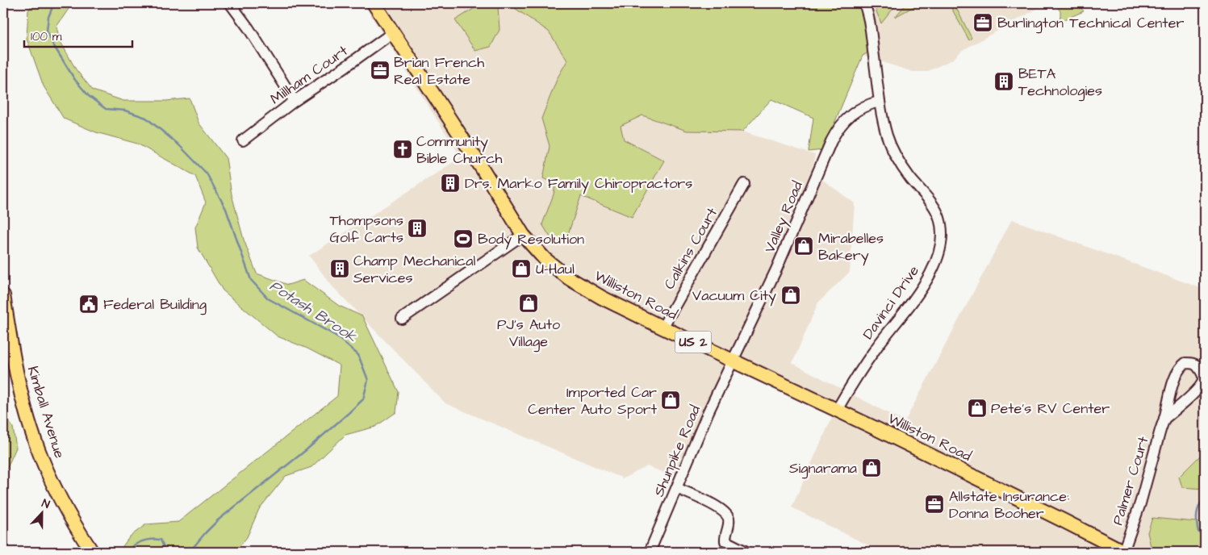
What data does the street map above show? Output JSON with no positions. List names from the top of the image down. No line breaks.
{"streets":{"main road":["Williston Road","US 2","Kimball Avenue"],"street":["Millham Court","Valley Road","Calkins Court","Davinci Drive","Shunpike Road","Palmer Court"]},"crossings":[["Millham Court","Williston Road"],["Valley Road","Williston Road"],["Valley Road","Davinci Drive"],["Valley Road","Shunpike Road"],["Calkins Court","Williston Road"],["Williston Road","Davinci Drive"],["Williston Road","Shunpike Road"],["Williston Road","Palmer Court"]],"water":["Potash Brook"],"places":{"office":["Burlington Technical Center","Brian French Real Estate","Allstate Insurance: Donna Booher"],"building":["BETA Technologies","Drs. Marko Family Chiropractors","Thompsons Golf Carts","Champ Mechanical Services"],"church":["Community Bible Church"],"sports":["Body Resolution"],"shop":["Mirabelles Bakery","U-Haul","Vacuum City","PJ's Auto Village","Imported Car Center Auto Sport","Pete's RV Center","Signarama"],"public building":["Federal Building"]},"scale_bar":"100 m","north":"top"}
